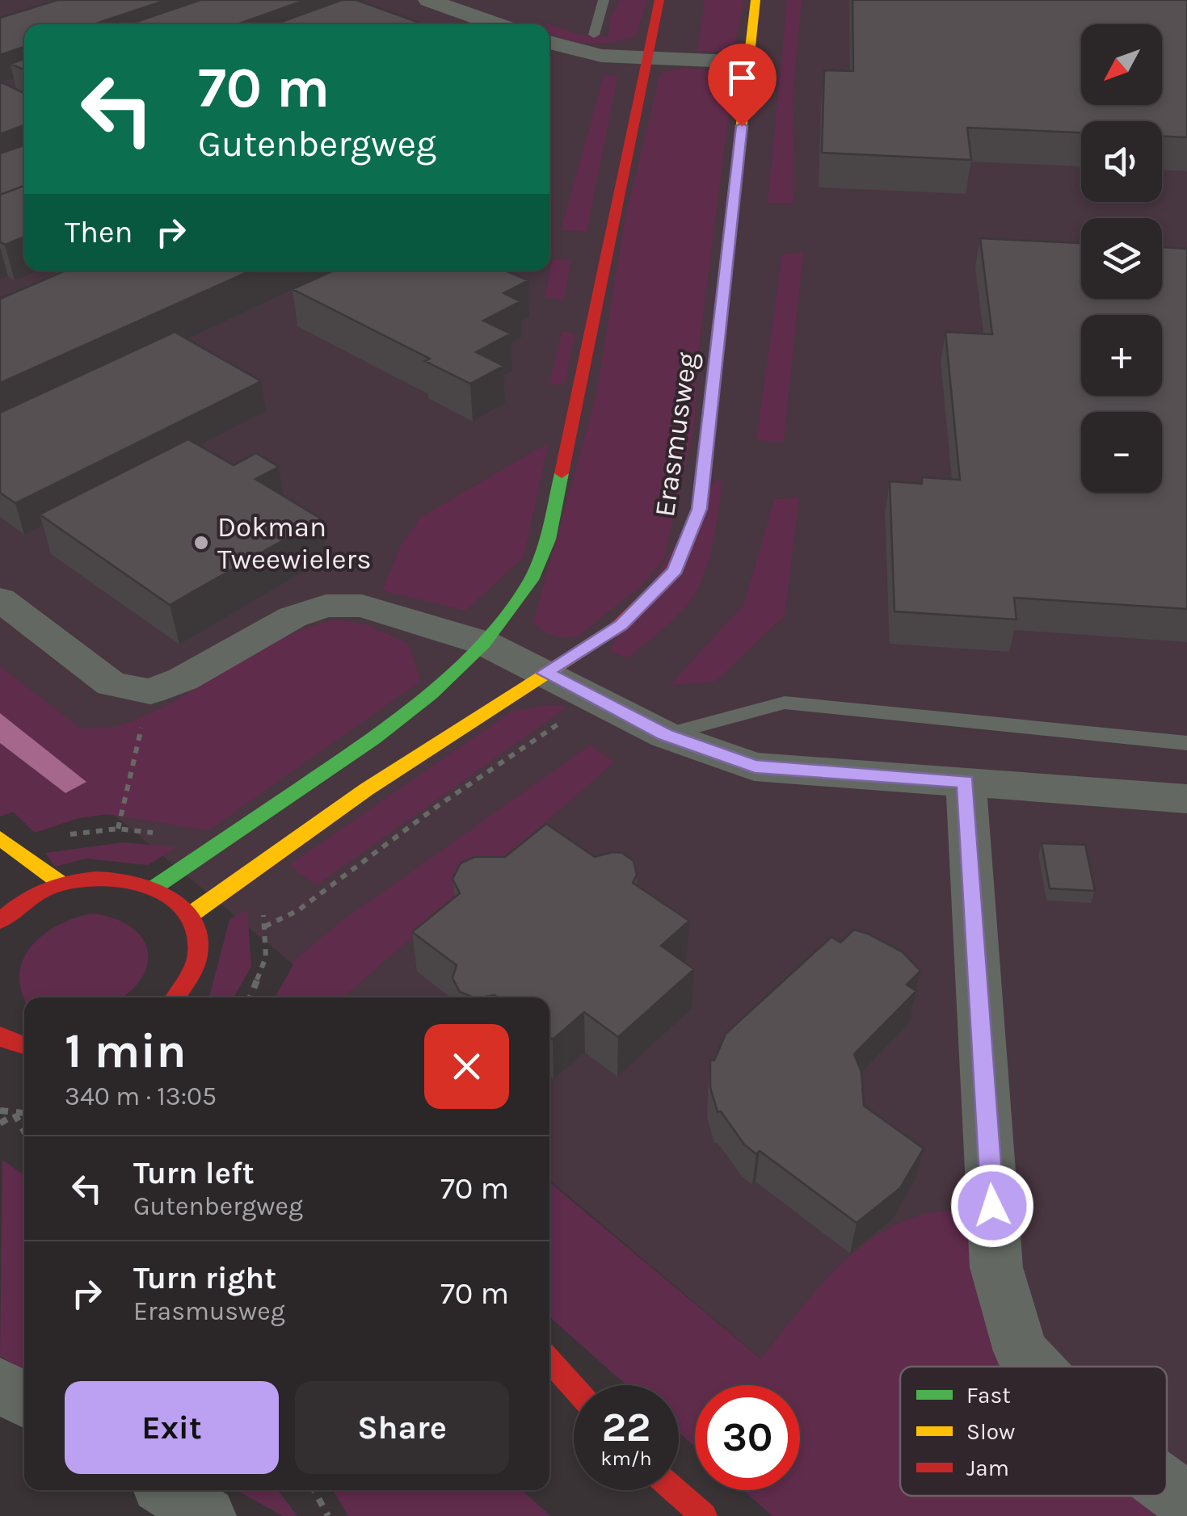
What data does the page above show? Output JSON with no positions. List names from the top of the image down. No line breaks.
{"streets":{"street":["Erasmusweg"]},"places":["Dokman Tweewielers"],"legend":["Fast","Slow","Jam"],"north":"bottom left","page":{"map_buttons":["+","−"],"turn":["70 m","Gutenbergweg"],"then":"Then","heading":["1 min","340 m · 13:05"],"list":[{"name":"Turn left","note":"Gutenbergweg","value":"70 m"},{"name":"Turn right","note":"Erasmusweg","value":"70 m"}],"buttons":["Exit","Share"],"speed":"22 km/h","limit":"30"}}
